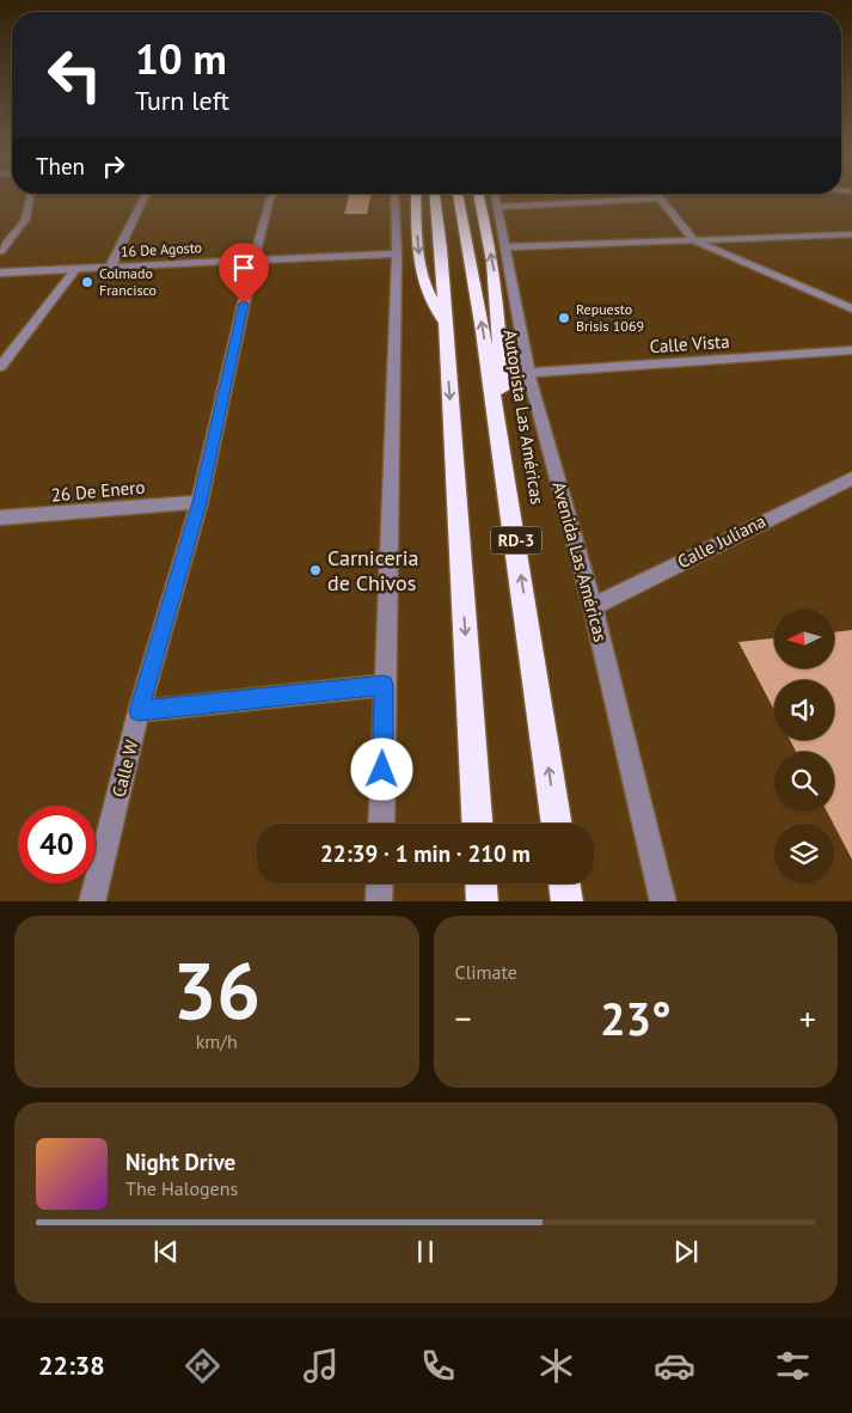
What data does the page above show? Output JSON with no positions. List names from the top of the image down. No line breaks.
{"streets":{"highway":["Autopista Las Américas","RD-3"],"street":["16 De Agosto","Calle Vista","26 De Enero","Calle Juliana","Avenida Las Américas","Calle W"]},"crossings":[["16 De Agosto","Calle W"],["Calle Vista","Avenida Las Américas"],["26 De Enero","Calle W"],["Calle Juliana","Avenida Las Américas"]],"places":["Colmado Francisco","Repuesto Brisis 1069","Carniceria de Chivos"],"north":"left","page":{"turn":["10 m","Turn left"],"then":"Then","limit":"40","trip":"22:39 · 1 min · 210 m","tile":[["36","km/h"],"Climate"],"heat":["−","23°","+"],"song":["Night Drive","The Halogens"],"tabs":"22:38"}}
